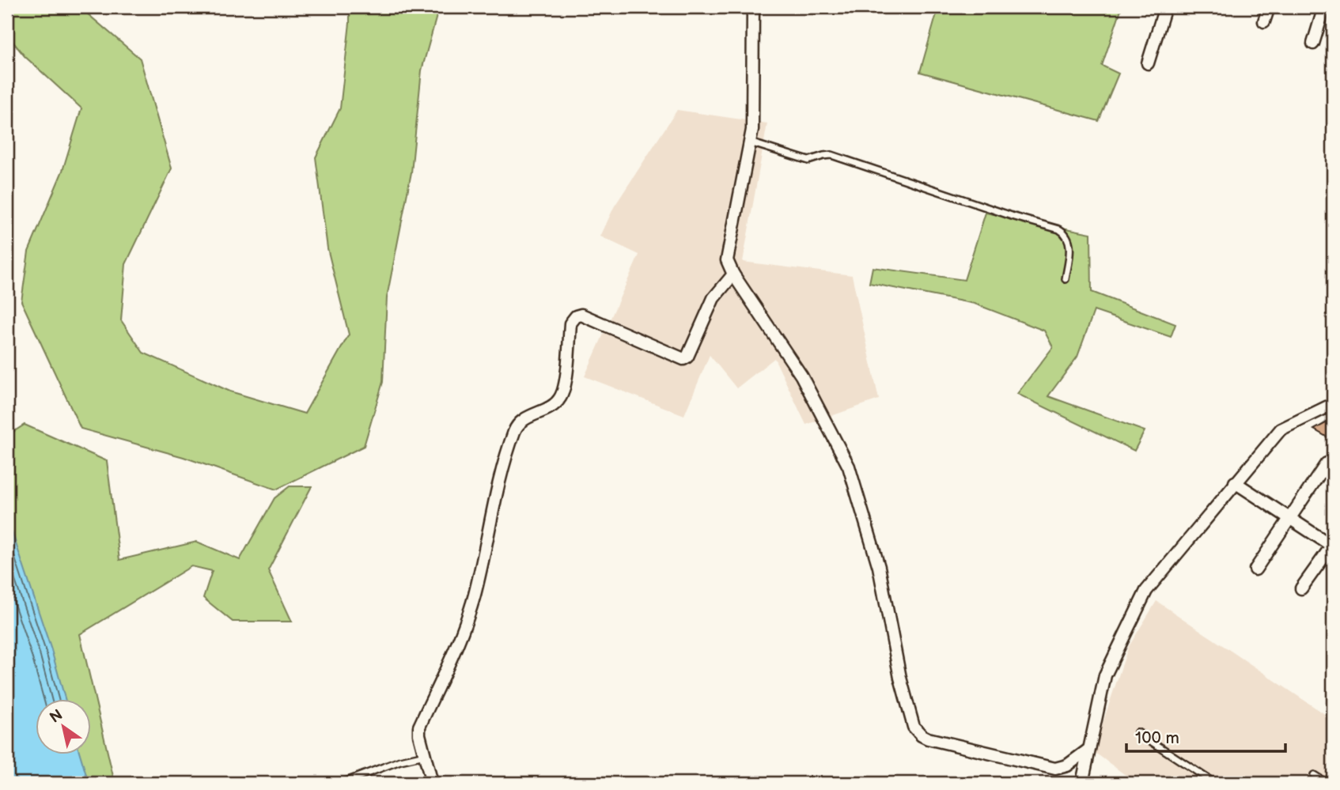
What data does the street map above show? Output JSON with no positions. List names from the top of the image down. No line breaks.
{"scale_bar":"100 m","north":"top left"}
